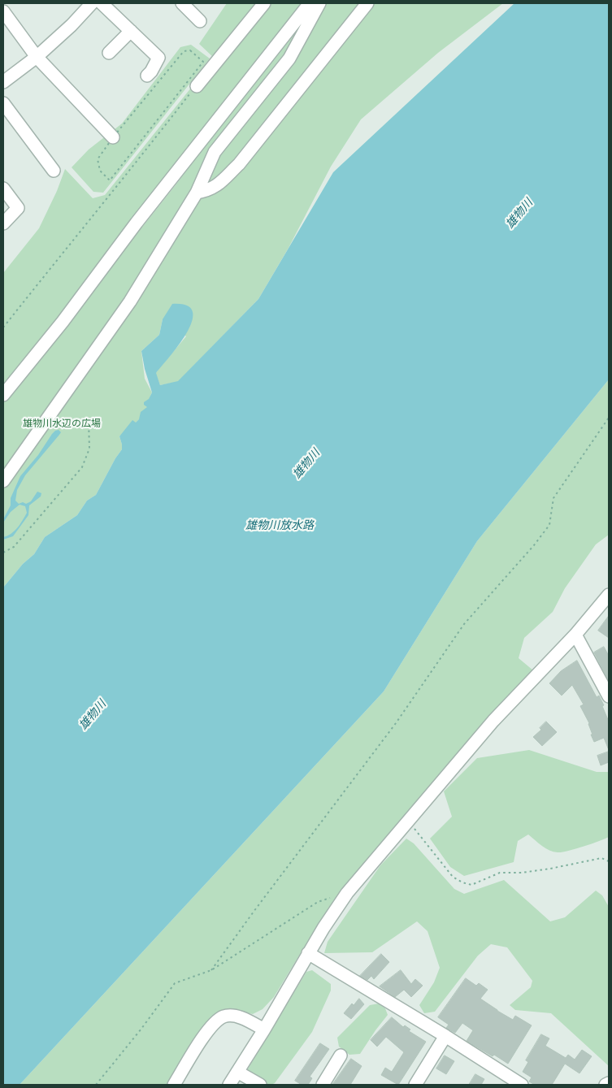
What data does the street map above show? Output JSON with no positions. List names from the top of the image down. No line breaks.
{"water":["雄物川","雄物川放水路"],"parks":["雄物川水辺の広場"]}
